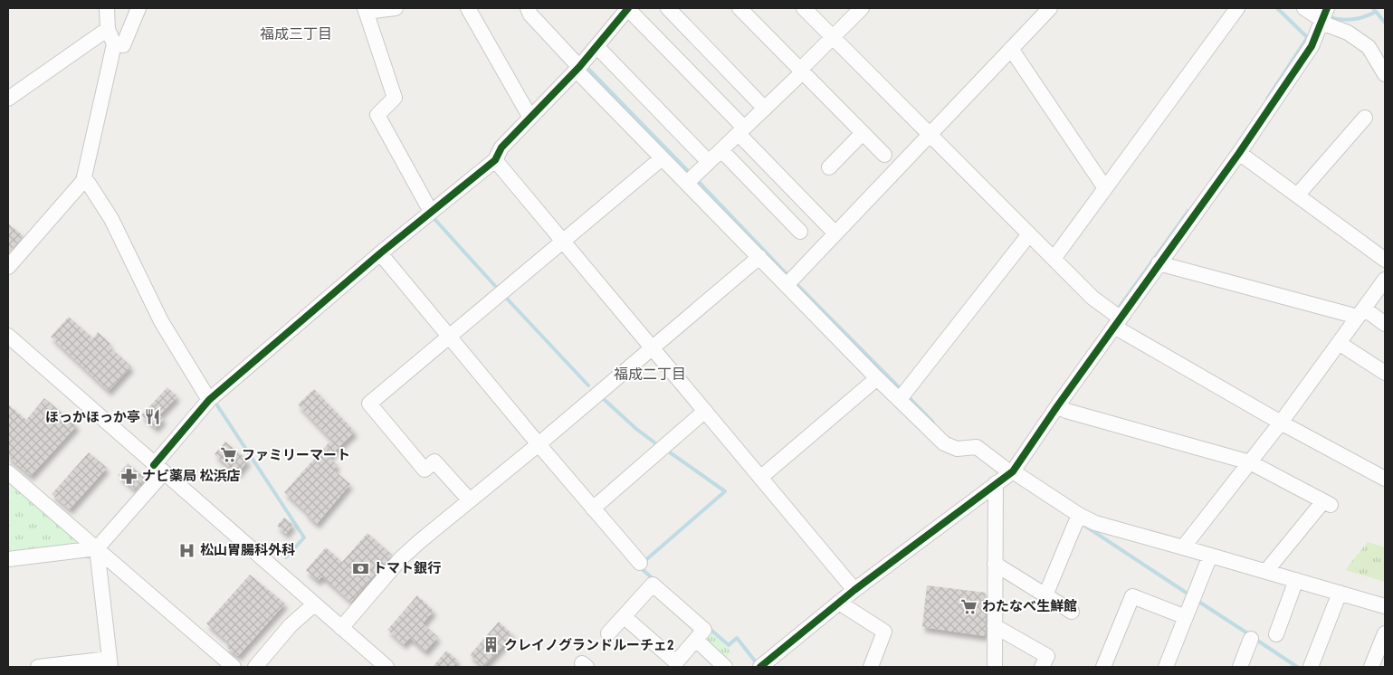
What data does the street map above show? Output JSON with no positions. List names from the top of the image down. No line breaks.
{"districts":["福成三丁目","福成二丁目"],"places":{"restaurant":["ほっかほっか亭"],"supermarket":["ファミリーマート","わたなべ生鮮館"],"pharmacy":["ナビ薬局 松浜店"],"hospital":["松山胃腸科外科"],"bank":["トマト銀行"],"building":["クレイノグランドルーチェ2"]}}
